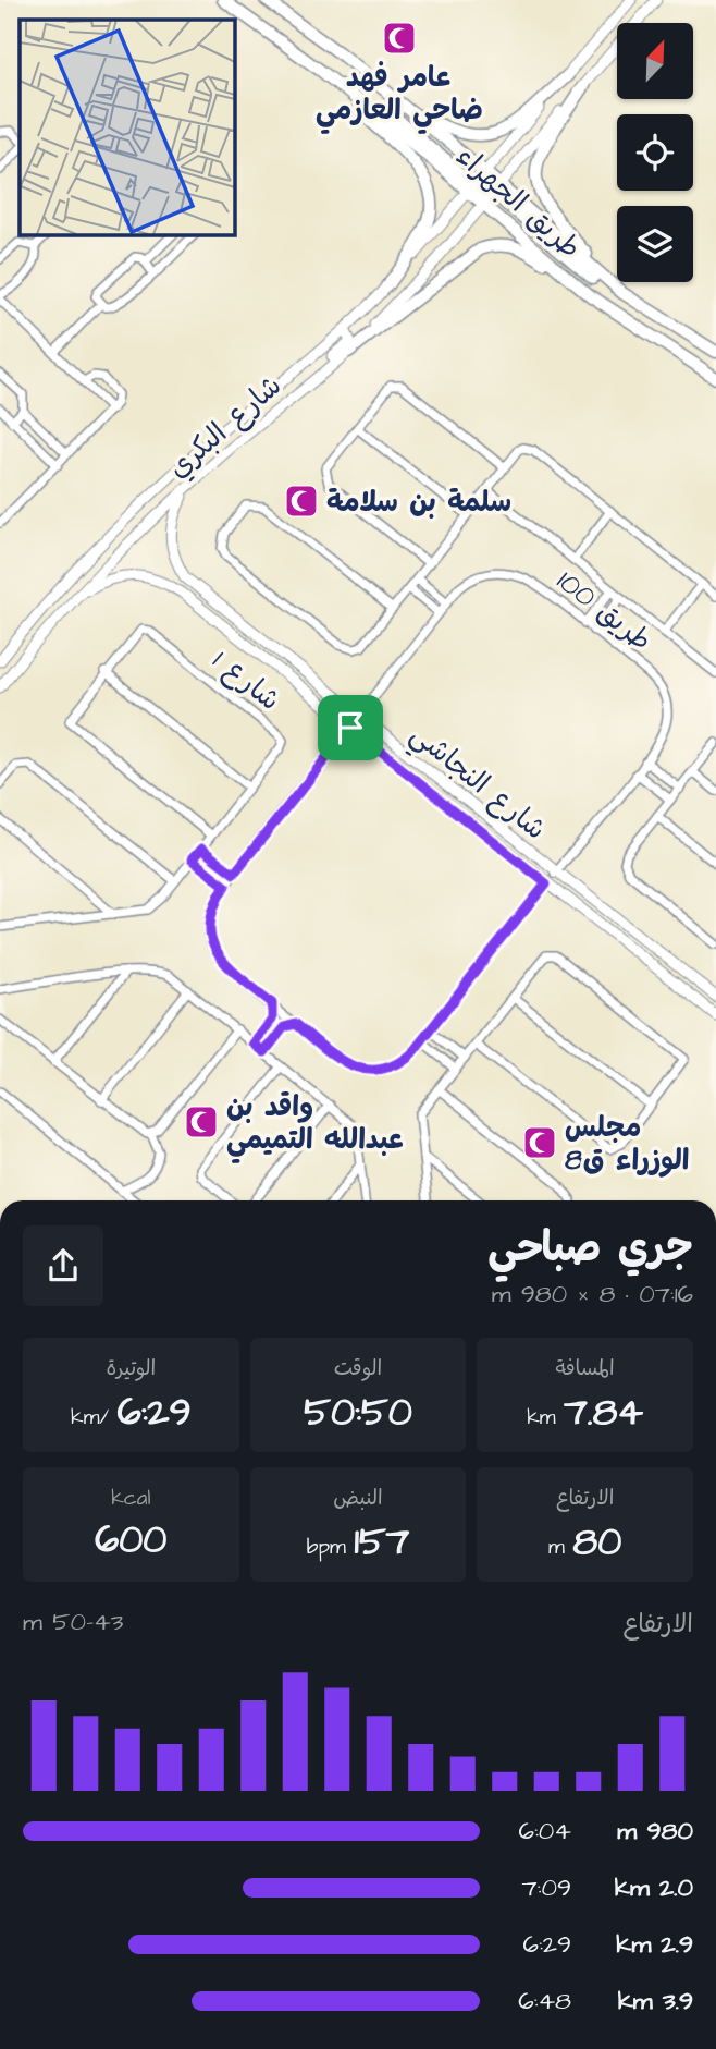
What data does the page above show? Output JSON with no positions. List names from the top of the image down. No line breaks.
{"streets":{"highway":["طريق الجهراء"],"main road":["شارع البكري","شارع النجاشي"],"street":["طريق 100","شارع 1"]},"crossings":[["طريق الجهراء","شارع البكري"],["شارع البكري","شارع النجاشي"],["طريق 100","شارع النجاشي"]],"places":{"mosque":["عامر فهد ضاحي العازمي","سلمة بن سلامة","واقد بن عبدالله التميمي","مجلس الوزراء ق8"]},"north":"top right","page":{"heading":["جري صباحي","07:16 · 8 × 980 m"],"stats":[["المسافة","7.84 km"],["الوقت","50:50"],["الوتيرة","6:29 /km"],["الارتفاع","80 m"],["النبض","157 bpm"],["kcal","600"]],"chart":["الارتفاع","43–50 m"],"list":[{"name":"980 m","note":"6:04"},{"name":"2.0 km","note":"7:09"},{"name":"2.9 km","note":"6:29"},{"name":"3.9 km","note":"6:48"}]}}
